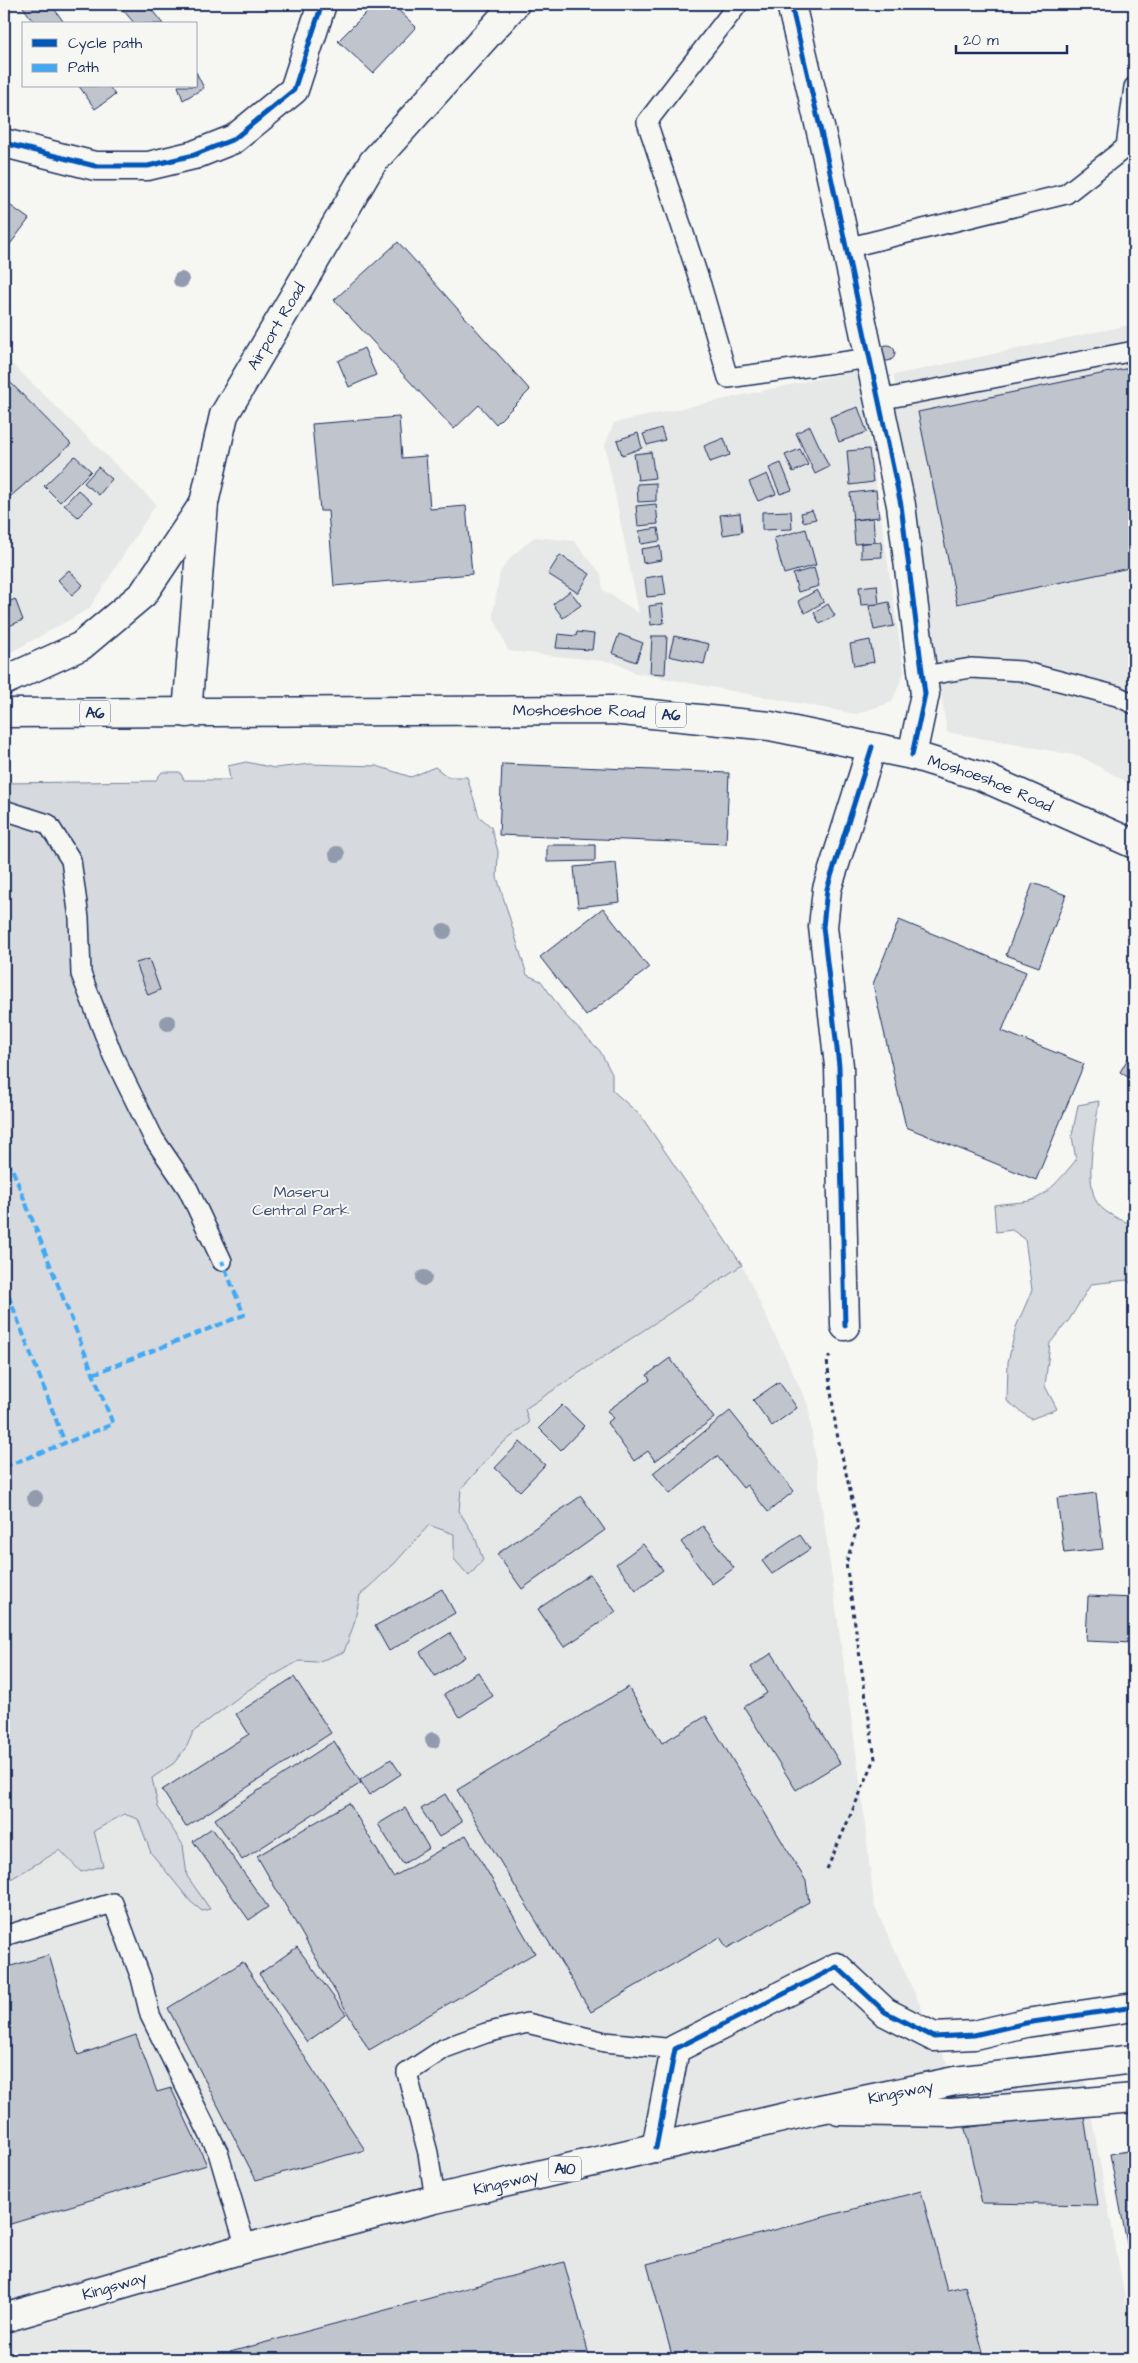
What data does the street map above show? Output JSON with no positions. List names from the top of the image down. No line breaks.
{"streets":{"main road":["Airport Road","Moshoeshoe Road","A6","Kingsway","A10"]},"crossings":[["Airport Road","Moshoeshoe Road"]],"parks":["Maseru Central Park"],"legend":["Cycle path","Path"],"scale_bar":"20 m"}
